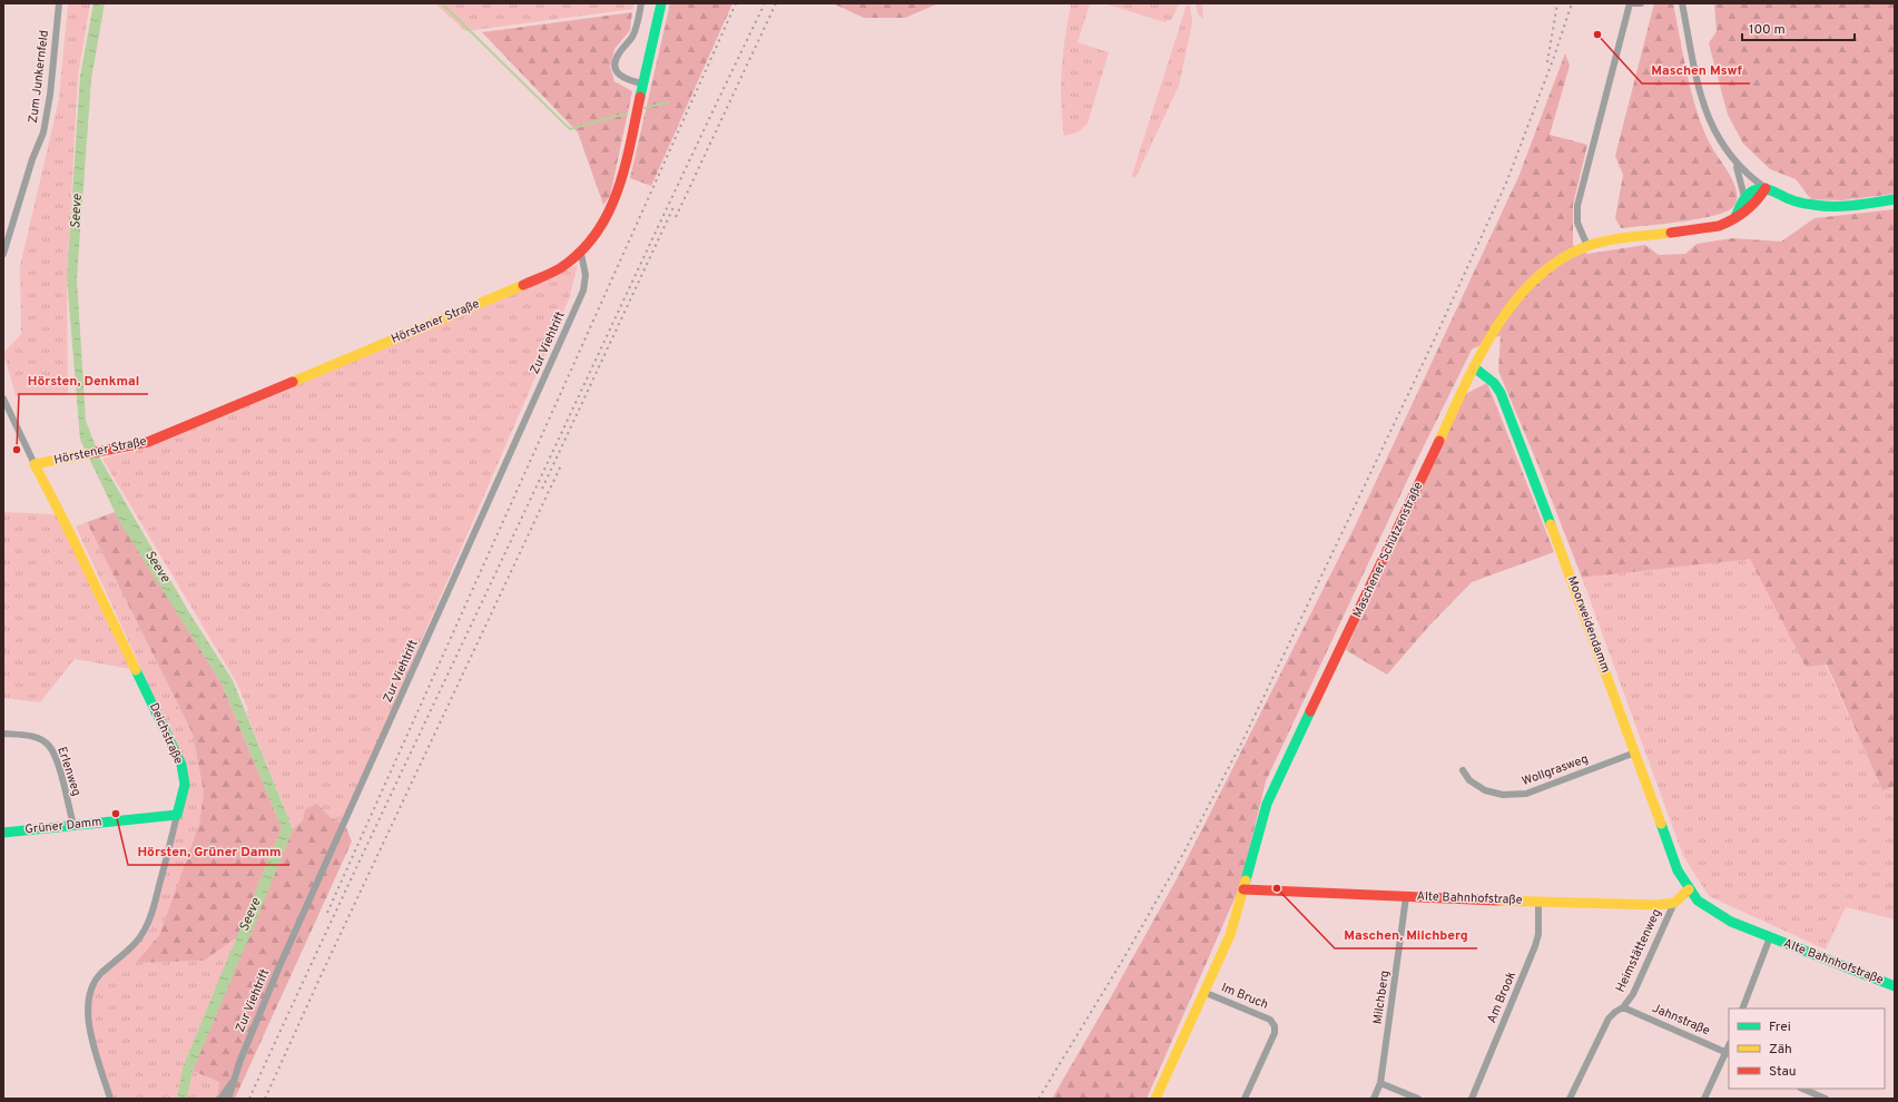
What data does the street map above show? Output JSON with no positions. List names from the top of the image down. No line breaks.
{"streets":{"street":["Zum Junkernfeld","Hörstener Straße","Zur Viehtrift","Maschener Schützenstraße","Moorweidendamm","Deichstraße","Wollgrasweg","Erlenweg","Grüner Damm","Alte Bahnhofstraße","Heimstättenweg","Im Bruch","Milchberg","Am Brook","Jahnstraße"]},"crossings":[["Hörstener Straße","Zur Viehtrift"],["Hörstener Straße","Deichstraße"],["Maschener Schützenstraße","Moorweidendamm"],["Maschener Schützenstraße","Alte Bahnhofstraße"],["Moorweidendamm","Wollgrasweg"],["Moorweidendamm","Alte Bahnhofstraße"],["Deichstraße","Grüner Damm"],["Erlenweg","Grüner Damm"],["Alte Bahnhofstraße","Heimstättenweg"],["Alte Bahnhofstraße","Milchberg"],["Alte Bahnhofstraße","Am Brook"],["Heimstättenweg","Jahnstraße"]],"water":["Seeve"],"places":["Maschen Mswf","Hörsten, Denkmal","Hörsten, Grüner Damm","Maschen, Milchberg"],"legend":["Frei","Zäh","Stau"],"scale_bar":"100 m"}
